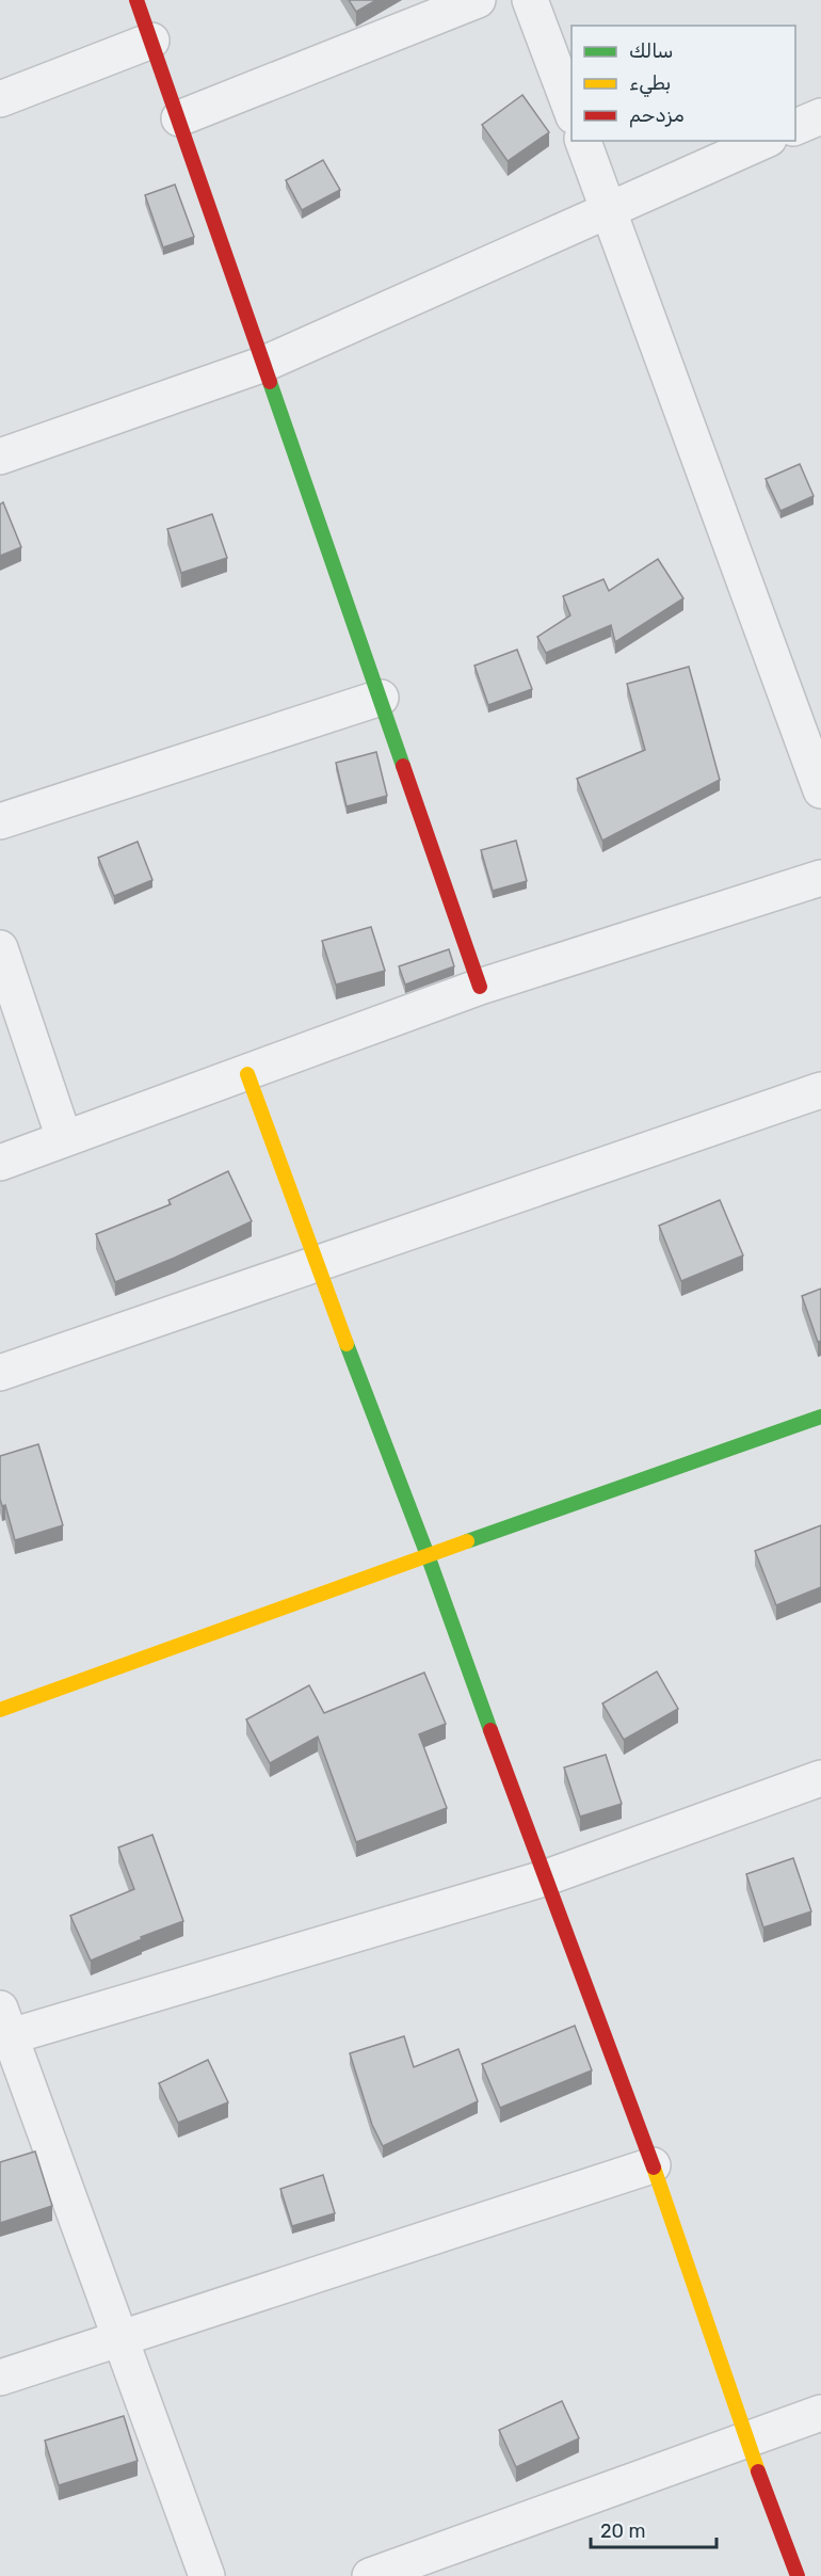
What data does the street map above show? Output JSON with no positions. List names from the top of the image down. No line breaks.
{"legend":["سالك","بطيء","مزدحم"],"scale_bar":"20 m"}
